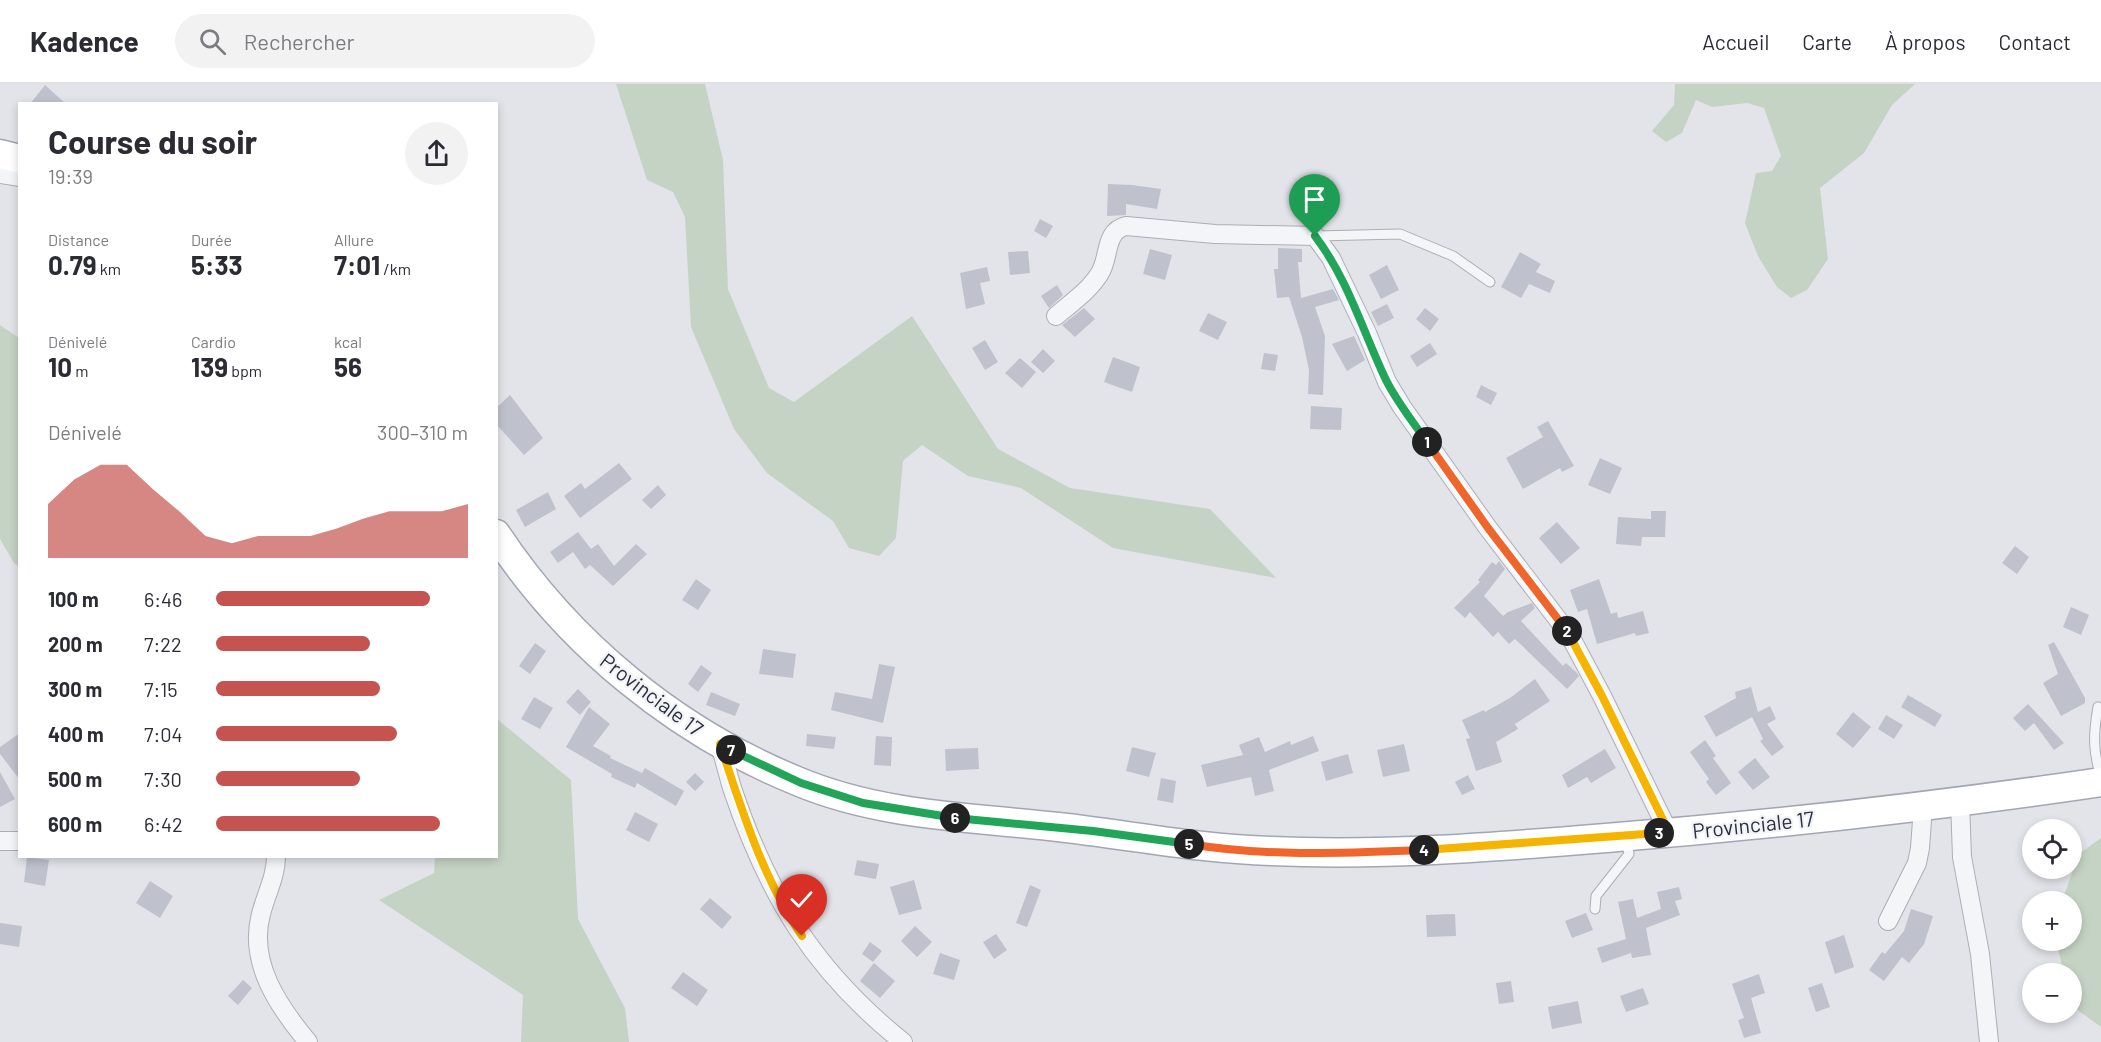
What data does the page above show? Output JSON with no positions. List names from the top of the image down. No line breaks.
{"streets":{"main road":["Provinciale 17"]},"page":{"header":"Kadence","search":"Rechercher","nav":["Accueil","Carte","À propos","Contact"],"heading":["Course du soir","19:39"],"stats":[["Distance","0.79 km"],["Durée","5:33"],["Allure","7:01 /km"],["Dénivelé","10 m"],["Cardio","139 bpm"],["kcal","56"]],"chart":["Dénivelé","300–310 m"],"pins":["1","2","7","6","3","5","4"],"list":[{"name":"100 m","note":"6:46"},{"name":"200 m","note":"7:22"},{"name":"300 m","note":"7:15"},{"name":"400 m","note":"7:04"},{"name":"500 m","note":"7:30"},{"name":"600 m","note":"6:42"}],"map_buttons":["+","−"]}}
